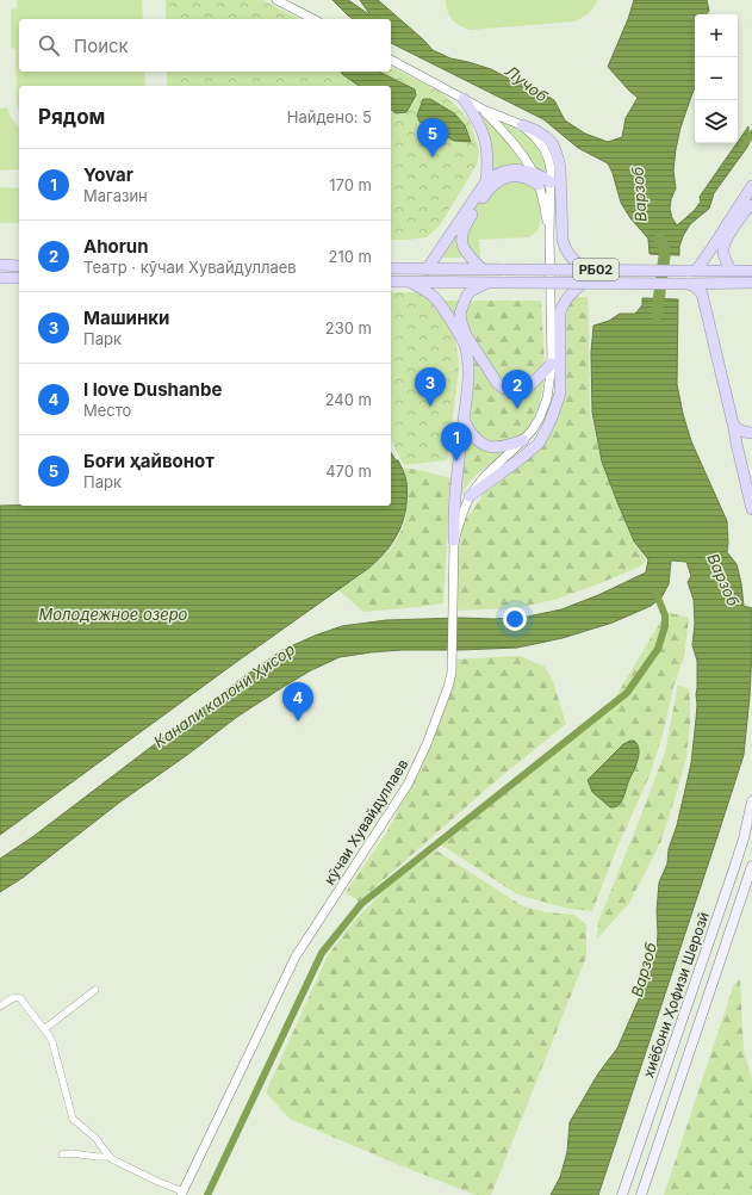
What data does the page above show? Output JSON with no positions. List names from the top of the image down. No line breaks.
{"streets":{"highway":["РБ02"],"main road":["хиёбони Ҳофизи Шерозӣ"],"street":["кӯчаи Хувайдуллаев"]},"water":["Лучоб","Варзоб","Молодежное озеро","Канали калони Ҳисор"],"page":{"map_buttons":["+","−"],"search":"Поиск","heading":["Рядом","Найдено: 5"],"pins":["5","3","2","1","4"],"list":[{"mark":"1","name":"Yovar","note":"Магазин","value":"170 m"},{"mark":"2","name":"Ahorun","note":"Театр · кӯчаи Хувайдуллаев","value":"210 m"},{"mark":"3","name":"Машинки","note":"Парк","value":"230 m"},{"mark":"4","name":"I love Dushanbe","note":"Место","value":"240 m"},{"mark":"5","name":"Боғи ҳайвонот","note":"Парк","value":"470 m"}]}}
